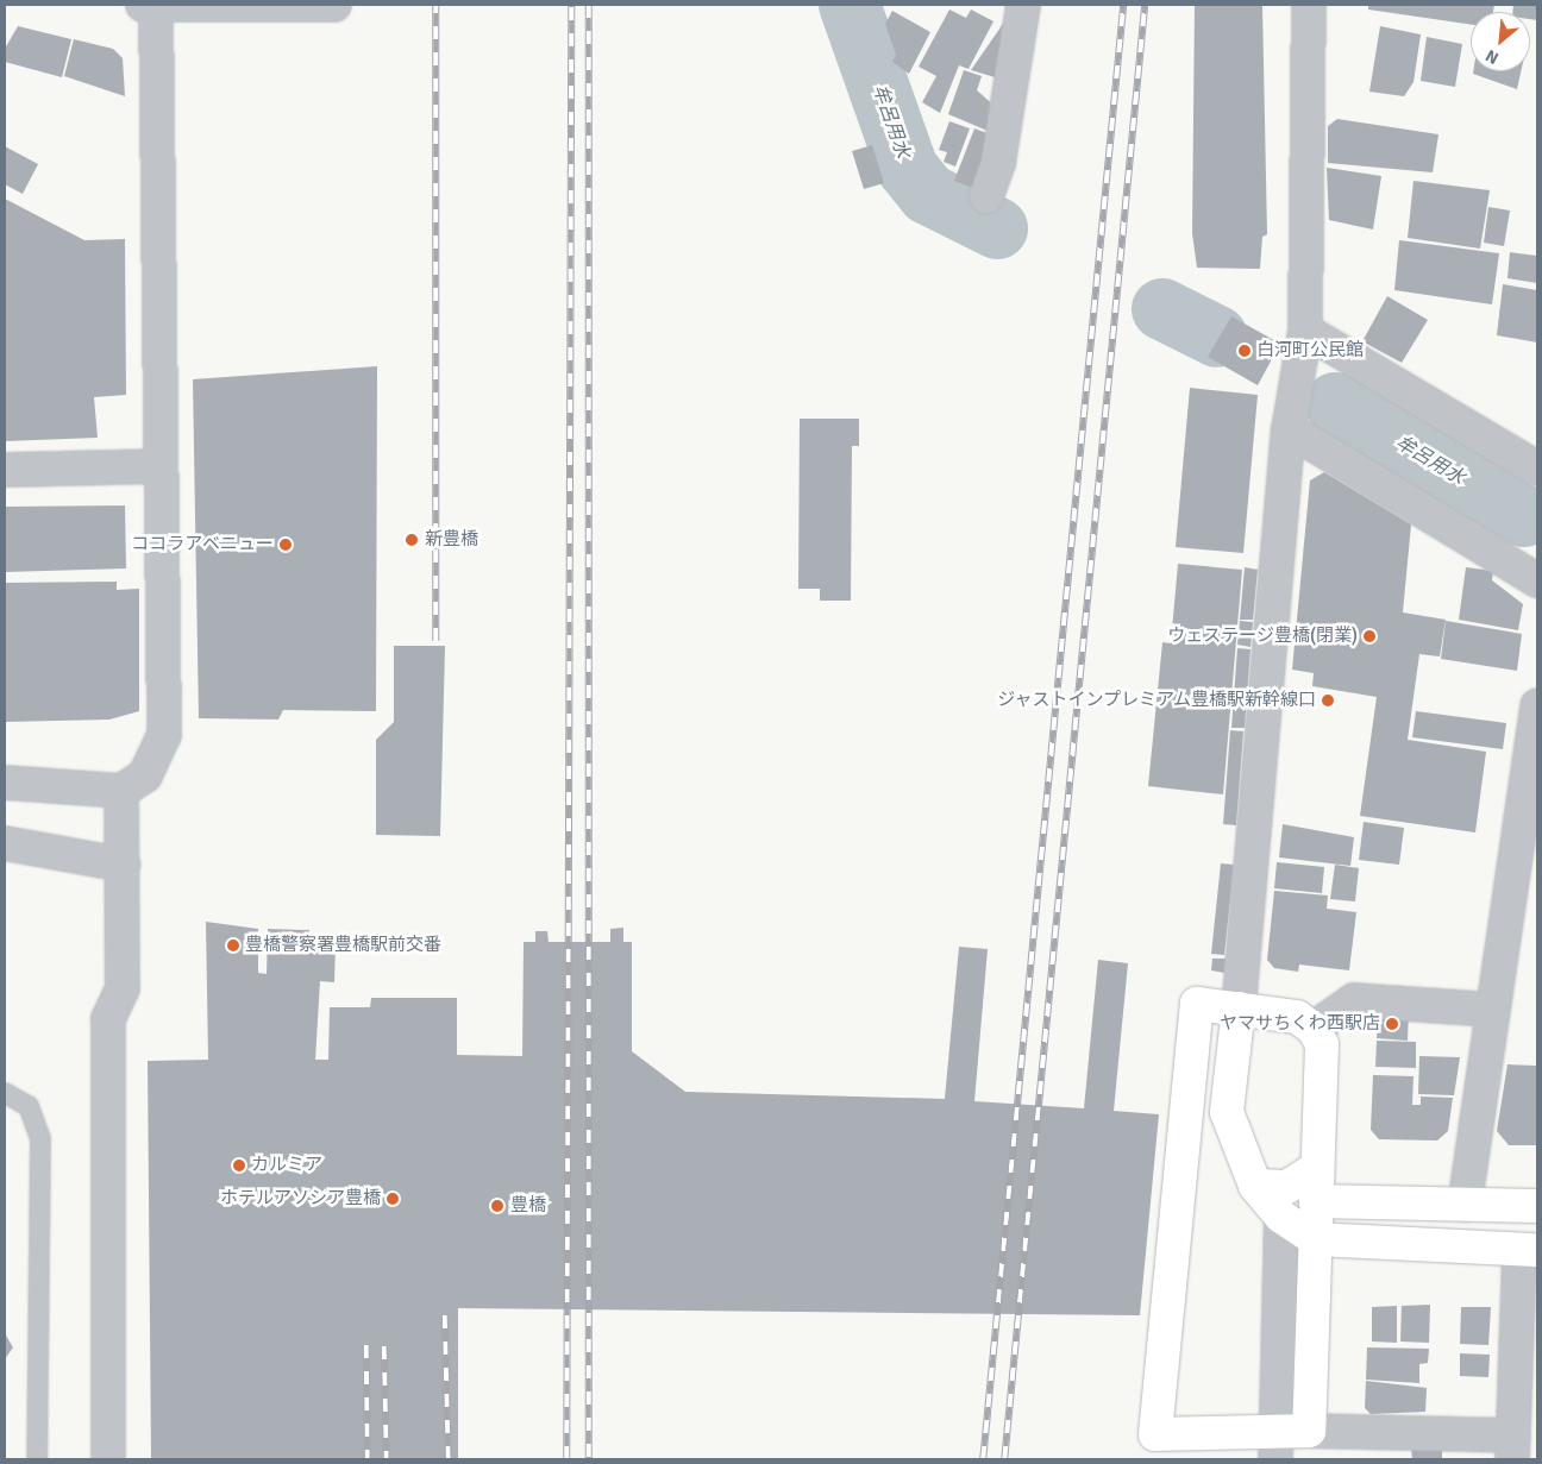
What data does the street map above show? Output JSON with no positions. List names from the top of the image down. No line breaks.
{"water":["牟呂用水"],"places":["白河町公民館","新豊橋","ココラアベニュー","ウェステージ豊橋(閉業)","ジャストインプレミアム豊橋駅新幹線口","豊橋警察署豊橋駅前交番","ヤマサちくわ西駅店","カルミア","ホテルアソシア豊橋","豊橋"],"north":"bottom left"}
